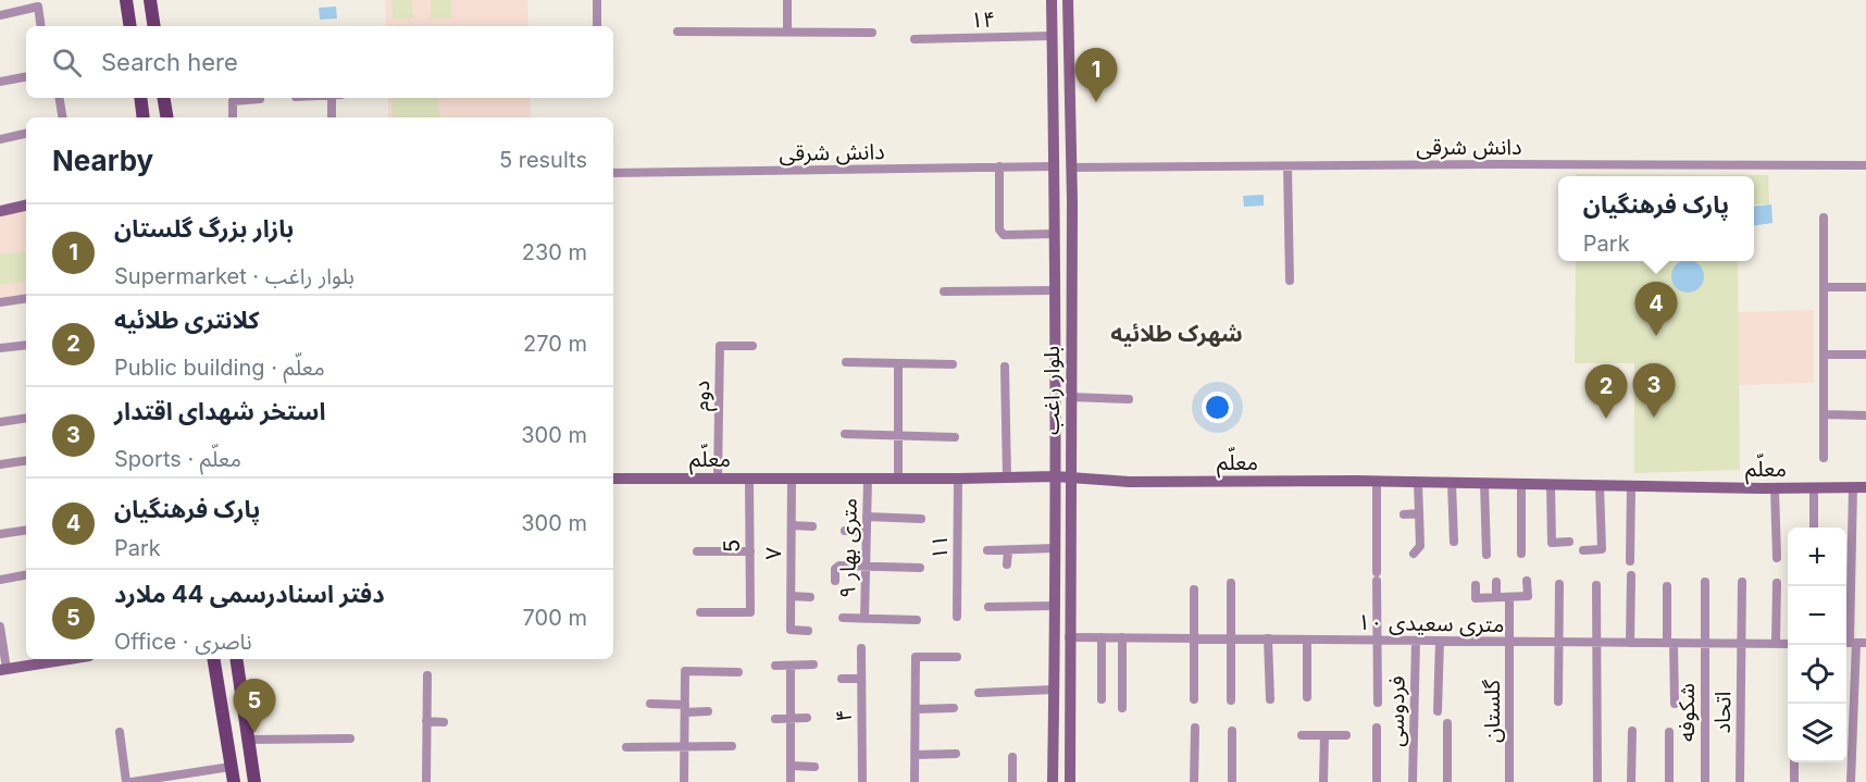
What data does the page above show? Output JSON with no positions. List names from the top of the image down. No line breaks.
{"streets":{"street":["۱۴","دانش شرقی","بلوار راغب","دوم","معلّم","5","۱۱","۹ متری بهار","۷","۱۰ متری سعیدی","فردوسی","گلستان","شکوفه","اتحاد","۴"]},"crossings":[["۱۴","بلوار راغب"],["دانش شرقی","بلوار راغب"],["بلوار راغب","معلّم"],["بلوار راغب","۱۰ متری سعیدی"],["دوم","معلّم"],["معلّم","5"],["معلّم","۱۱"],["معلّم","۹ متری بهار"],["معلّم","۷"],["۱۰ متری سعیدی","فردوسی"],["۱۰ متری سعیدی","گلستان"],["۱۰ متری سعیدی","شکوفه"],["۱۰ متری سعیدی","اتحاد"]],"districts":["شهرک طلائیه"],"page":{"search":"Search here","pins":["1","4","3","2","5"],"heading":["Nearby","5 results"],"popup":["پارک فرهنگیان","Park"],"list":[{"mark":"1","name":"بازار بزرگ گلستان","note":"Supermarket · بلوار راغب","value":"230 m"},{"mark":"2","name":"کلانتری طلائیه","note":"Public building · معلّم","value":"270 m"},{"mark":"3","name":"استخر شهدای اقتدار","note":"Sports · معلّم","value":"300 m"},{"mark":"4","name":"پارک فرهنگیان","note":"Park","value":"300 m"},{"mark":"5","name":"دفتر اسنادرسمی 44 ملارد","note":"Office · ناصری","value":"700 m"}],"map_buttons":["+","−"]}}
